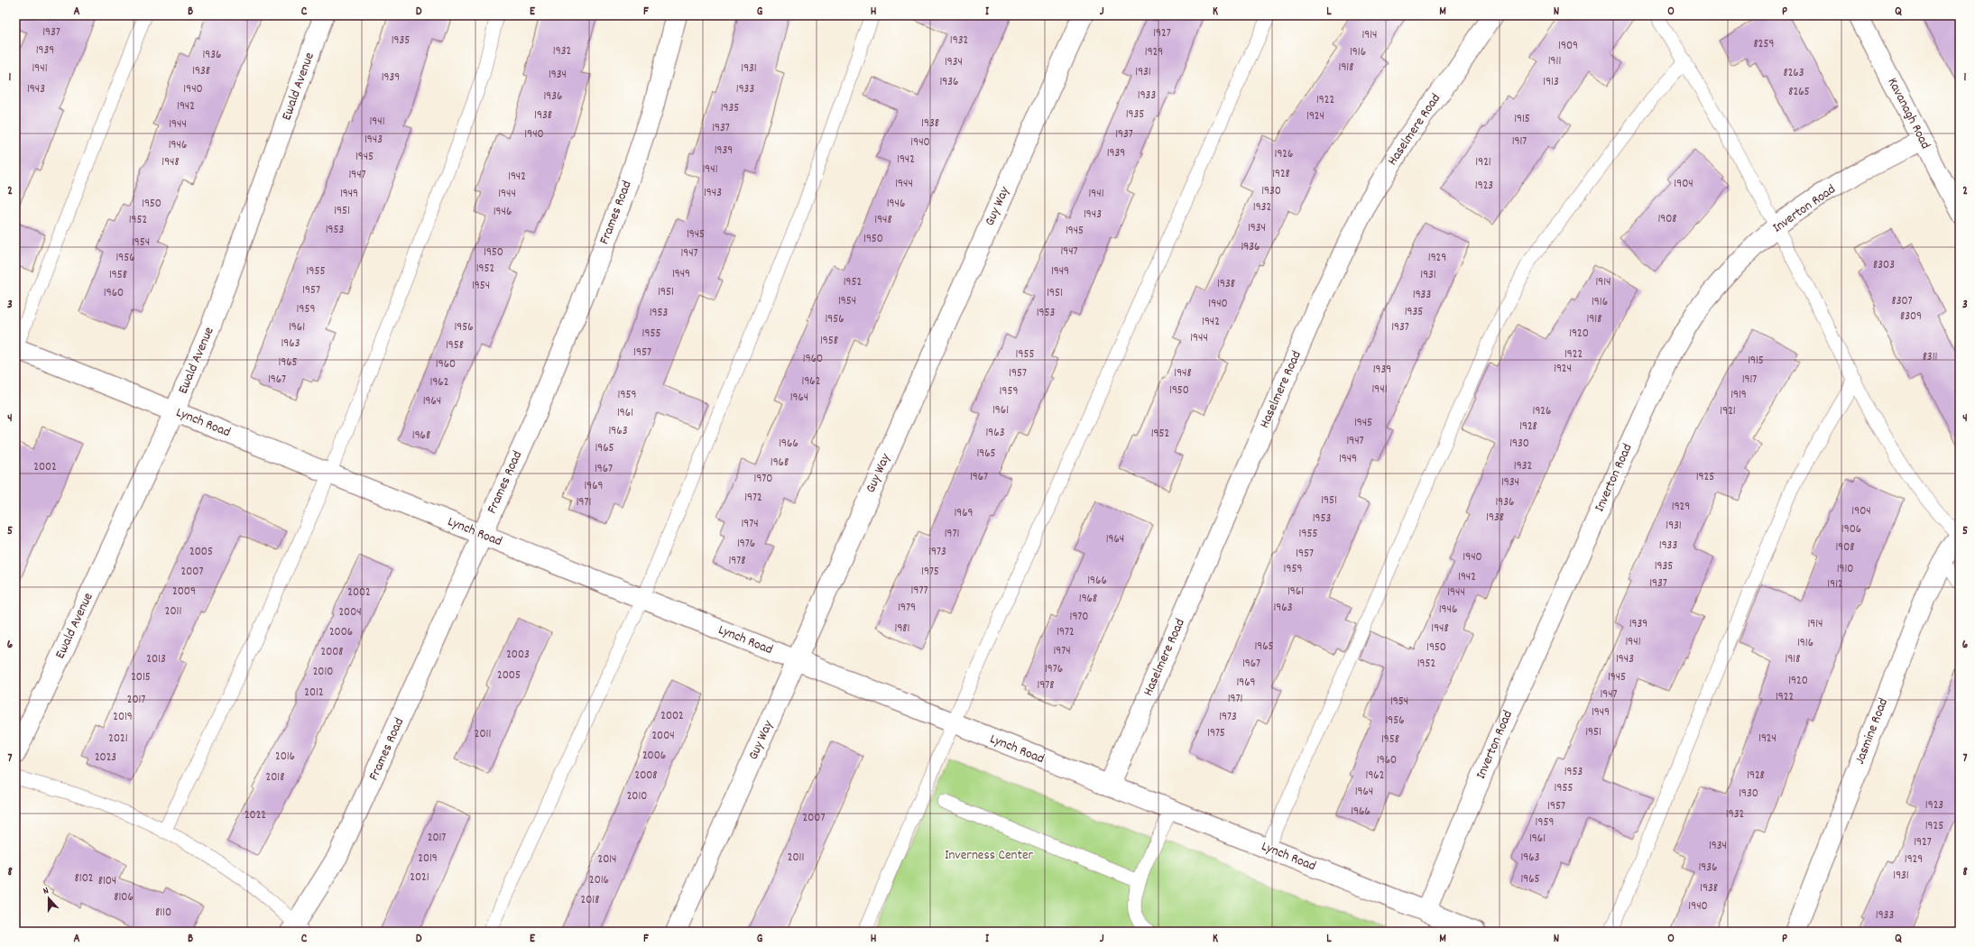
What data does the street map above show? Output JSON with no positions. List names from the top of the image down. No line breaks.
{"streets":{"street":["Ewald Avenue","Kavanagh Road","Haselmere Road","Guy Way","Inverton Road","Frames Road","Lynch Road","Jasmine Road"]},"crossings":[["Ewald Avenue","Lynch Road"],["Kavanagh Road","Inverton Road"],["Haselmere Road","Lynch Road"],["Guy Way","Lynch Road"],["Inverton Road","Lynch Road"],["Frames Road","Lynch Road"]],"parks":["Inverness Center"],"house_numbers":["1937","1927","1914","1935","1932","8259","1909","1939","1932","1929","1916","1936","1911","1934","1918","1941","1931","1938","1931","8263","1934","1939","1936","1913","1943","1940","1933","8265","1933","1936","1922","1942","1935","1935","1938","1924","1915","1941","1938","1944","1937","1940","1937","1943","1917","1940","1946","1939","1939","1926","1945","1942","1948","1921","1941","1928","1947","1942","1944","1904","1923","1930","1943","1949","1944","1941","1950","1946","1932","1951","1946","1943","1908","1952","1948","1934","1953","1945","1945","1950","1954","1936","1947","1950","1947","1956","1929","8303","1952","1955","1949","1949","1958","1931","1952","1914","1938","1954","1957","1951","1960","1951","1933","1954","8307","1916","1940","1959","1935","1953","1953","8309","1956","1918","1942","1961","1956","1937","1955","1920","1944","1958","1963","1958","1957","1955","1922","8311","1960","1915","1965","1960","1924","1939","1957","1948","1967","1917","1962","1962","1941","1950","1959","1959","1919","1964","1964","1961","1926","1921","1961","1945","1928","1963","1963","1952","1968","1947","1966","1930","1965","1965","1949","1968","1932","2002","1967","1967","1925","1970","1934","1969","1972","1951","1971","1936","1929","1904","1969","1938","1953","1974","1931","1906","1971","1955","1964","1976","1933","1908","2005","1973","1957","1940","1978","1935","1959","1910","2007","1975","1942","1966","1937","1912","1977","2009","1961","2002","1944","1968","1979","1963","1946","2011","2004","1970","1939","1914","1981","1948","2006","1972","1941","1916","1965","1950","1974","2008","2003","2013","1943","1918","1967","1952","1976","2010","2005","2015","1945","1920","1969","1978","2012","1947","1922","1971","2017","1954","1949","2002","2019","1973","1956","1951","1975","2011","2004","2021","1924","1958","2006","2016","2023","1960","1953","2008","1962","1928","2018","1955","1964","1930","2010","1923","1957","1966","1932","2022","2007","1959","1925","2017","1961","1927","1934","2011","1963","2019","2014","1929","1936","1931","2021","8102","1965","2016","8104","1938","8106","2018","1940","8110","1933"],"north":"top","grid":{"columns":["A","B","C","D","E","F","G","H","I","J","K","L","M","N","O","P","Q"],"rows":["1","2","3","4","5","6","7","8"]}}
